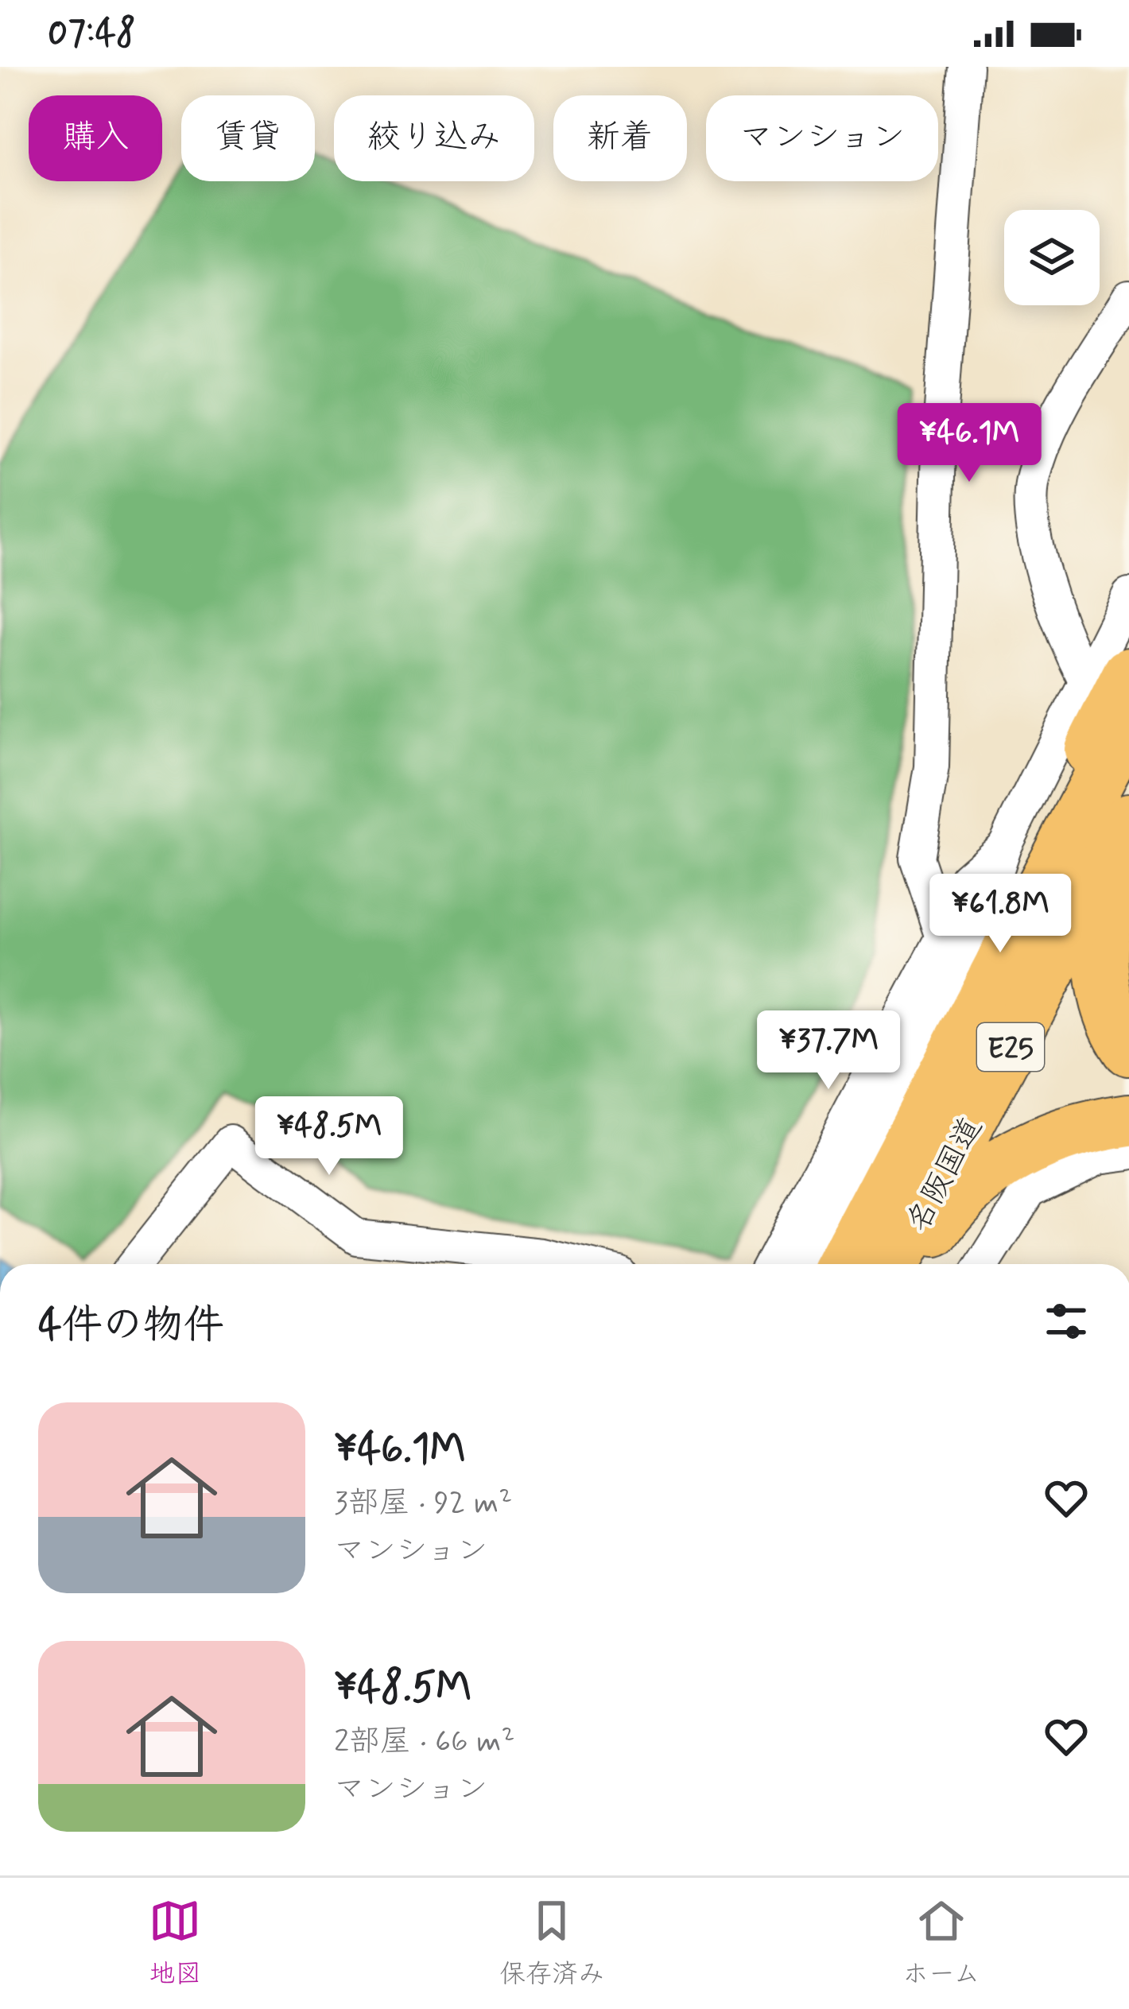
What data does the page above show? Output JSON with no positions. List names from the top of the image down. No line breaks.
{"streets":{"highway":["E25","名阪国道"]},"page":{"status":"07:48","chip":["購入","賃貸","絞り込み","新着","マンション"],"price":["¥46.1M","¥61.8M","¥37.7M","¥48.5M"],"heading":"4件の物件","list":[{"name":"¥46.1M","note":"3部屋 · 92 m² · マンション"},{"name":"¥48.5M","note":"2部屋 · 66 m² · マンション"}],"tabs":["地図","保存済み","ホーム"]}}
